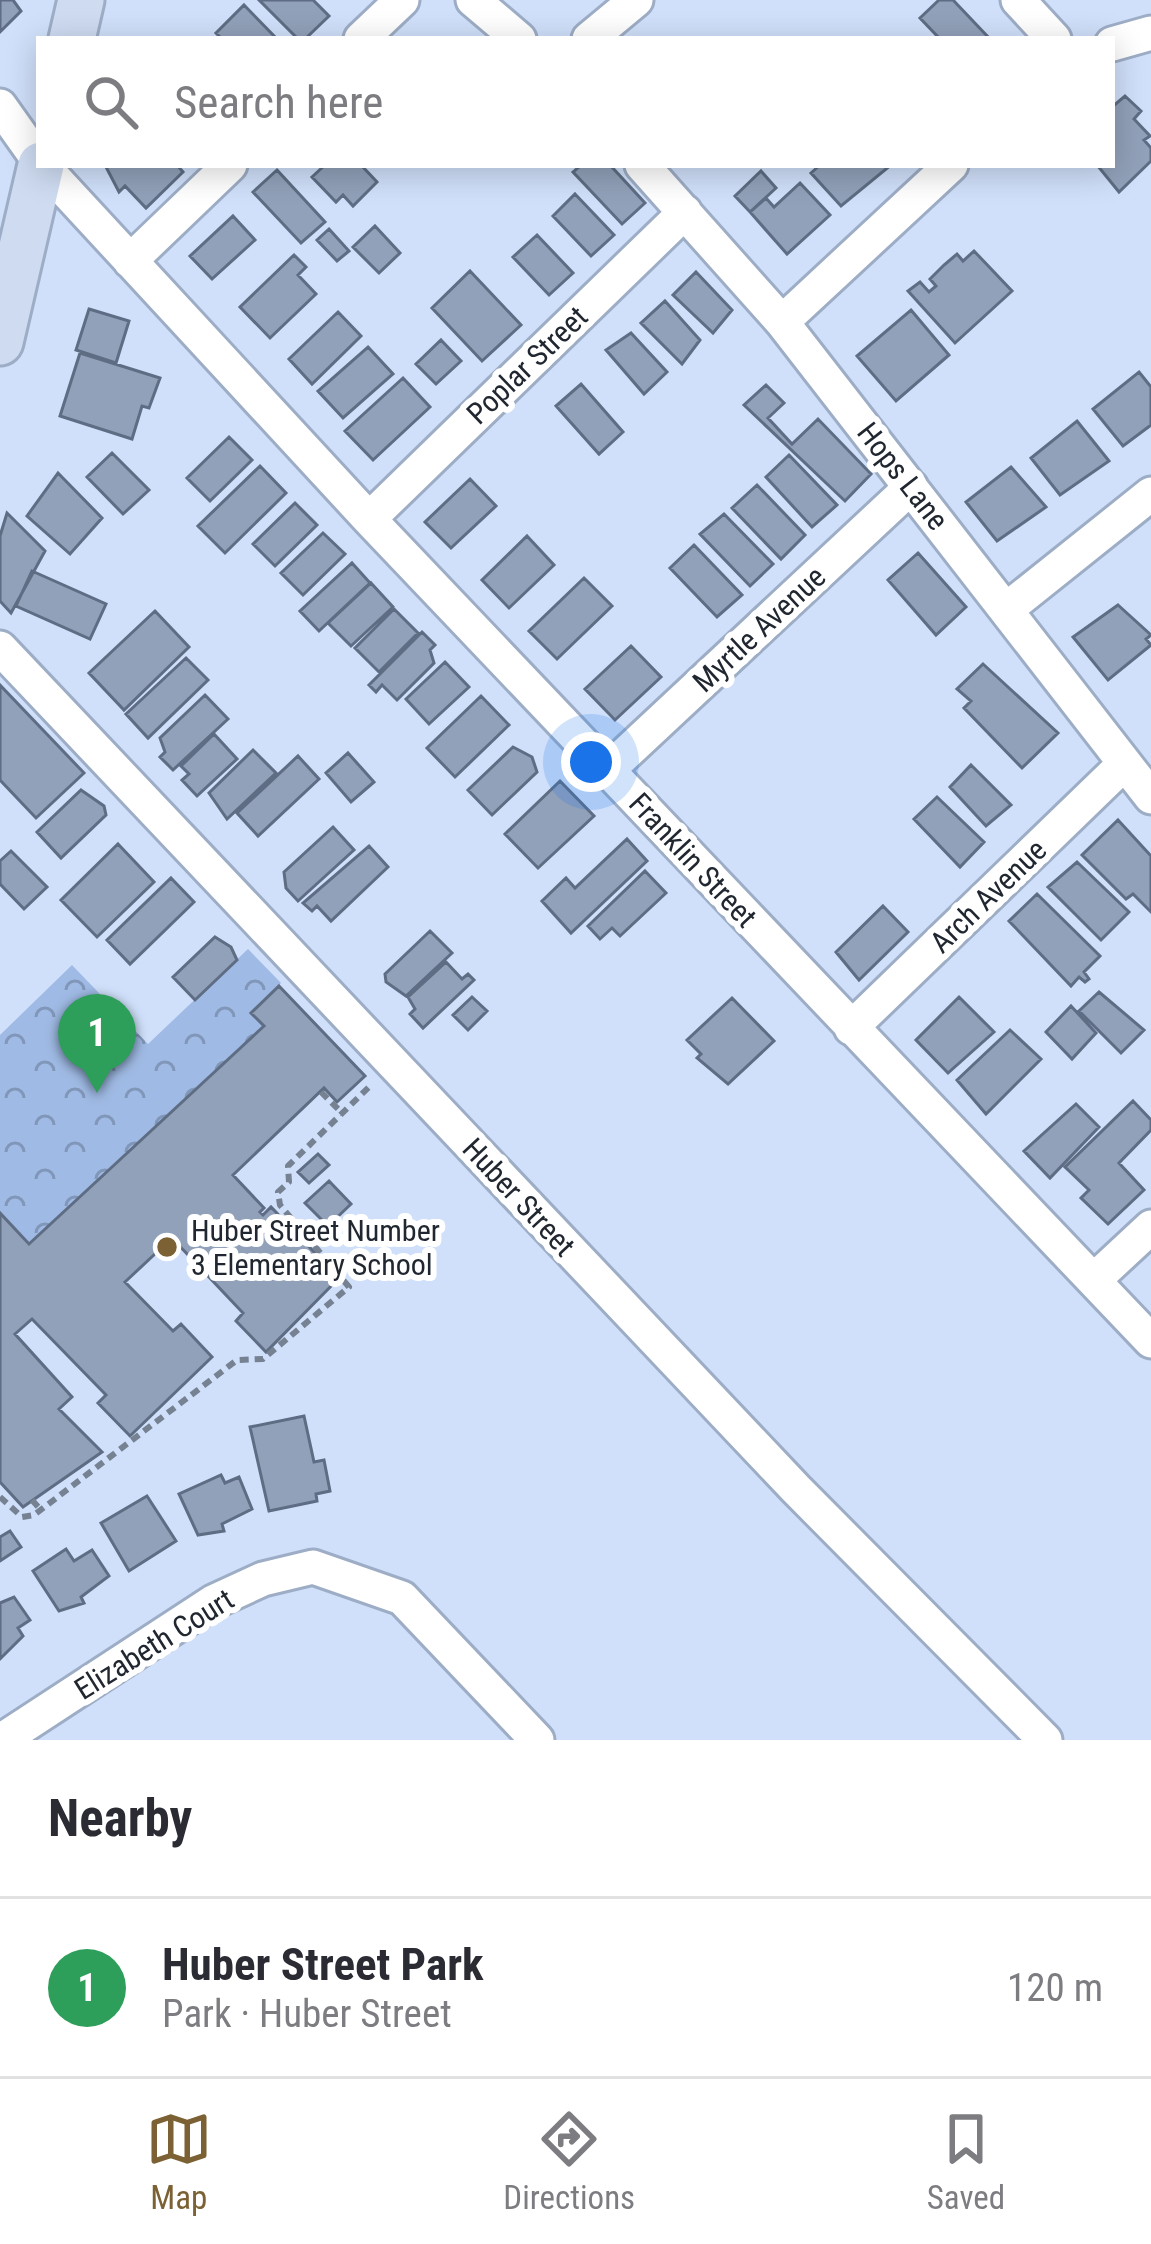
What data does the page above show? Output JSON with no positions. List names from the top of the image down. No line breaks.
{"streets":{"street":["Poplar Street","Hops Lane","Myrtle Avenue","Franklin Street","Arch Avenue","Huber Street","Elizabeth Court"]},"crossings":[["Poplar Street","Hops Lane"],["Poplar Street","Franklin Street"],["Hops Lane","Myrtle Avenue"],["Hops Lane","Arch Avenue"],["Myrtle Avenue","Franklin Street"],["Franklin Street","Arch Avenue"]],"places":["Huber Street Number 3 Elementary School"],"page":{"search":"Search here","pins":"1","heading":"Nearby","list":[{"mark":"1","name":"Huber Street Park","note":"Park · Huber Street","value":"120 m"}],"nav":["Map","Directions","Saved"]}}
